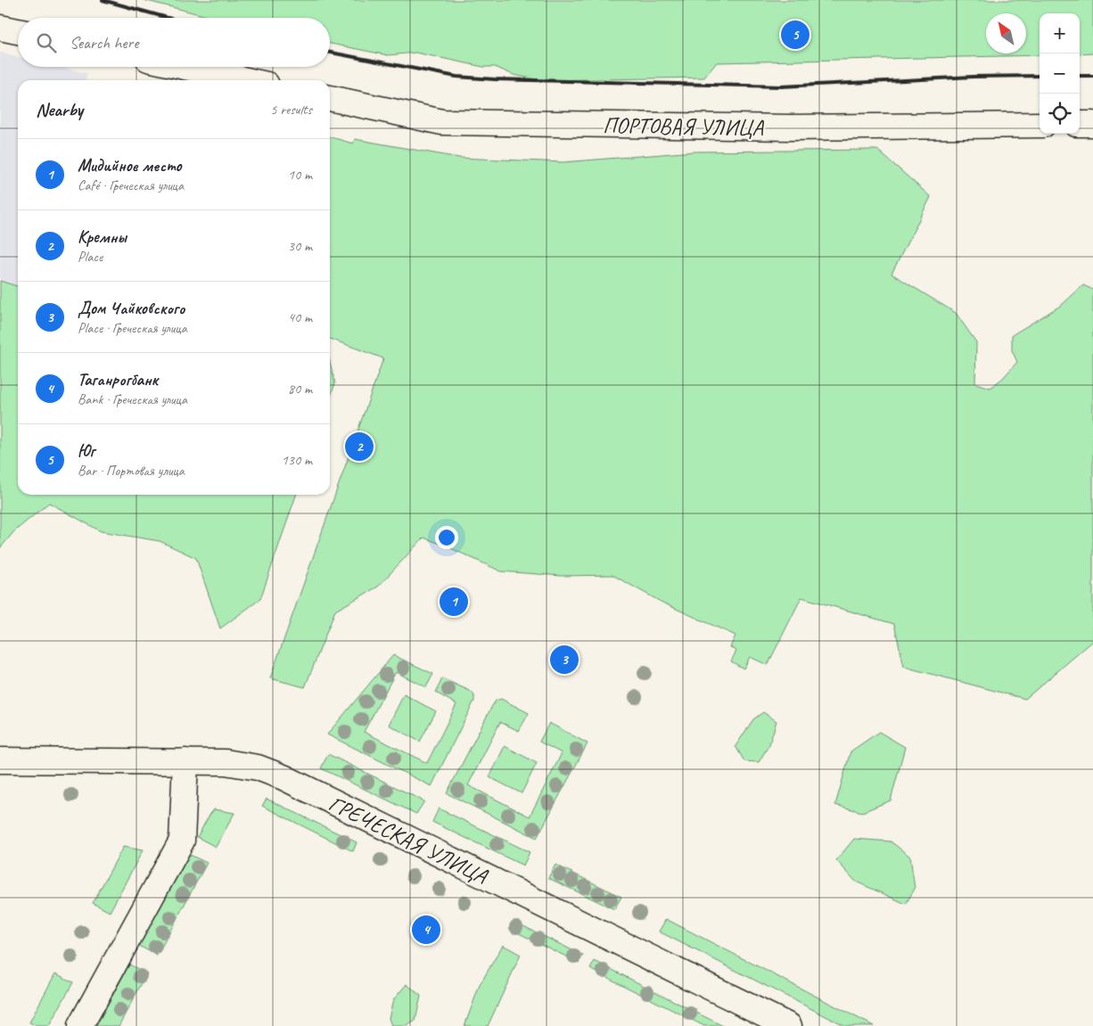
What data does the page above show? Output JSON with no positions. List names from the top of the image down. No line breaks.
{"streets":{"street":["ПОРТОВАЯ УЛИЦА","ГРЕЧЕСКАЯ УЛИЦА"]},"north":"top left","page":{"map_buttons":["+","−"],"search":"Search here","pins":["5","2","1","3","4"],"heading":["Nearby","5 results"],"list":[{"mark":"1","name":"Мидийное место","note":"Café · Греческая улица","value":"10 m"},{"mark":"2","name":"Кремны","note":"Place","value":"30 m"},{"mark":"3","name":"Дом Чайковского","note":"Place · Греческая улица","value":"40 m"},{"mark":"4","name":"Таганрогбанк","note":"Bank · Греческая улица","value":"80 m"},{"mark":"5","name":"Юг","note":"Bar · Портовая улица","value":"130 m"}]}}
